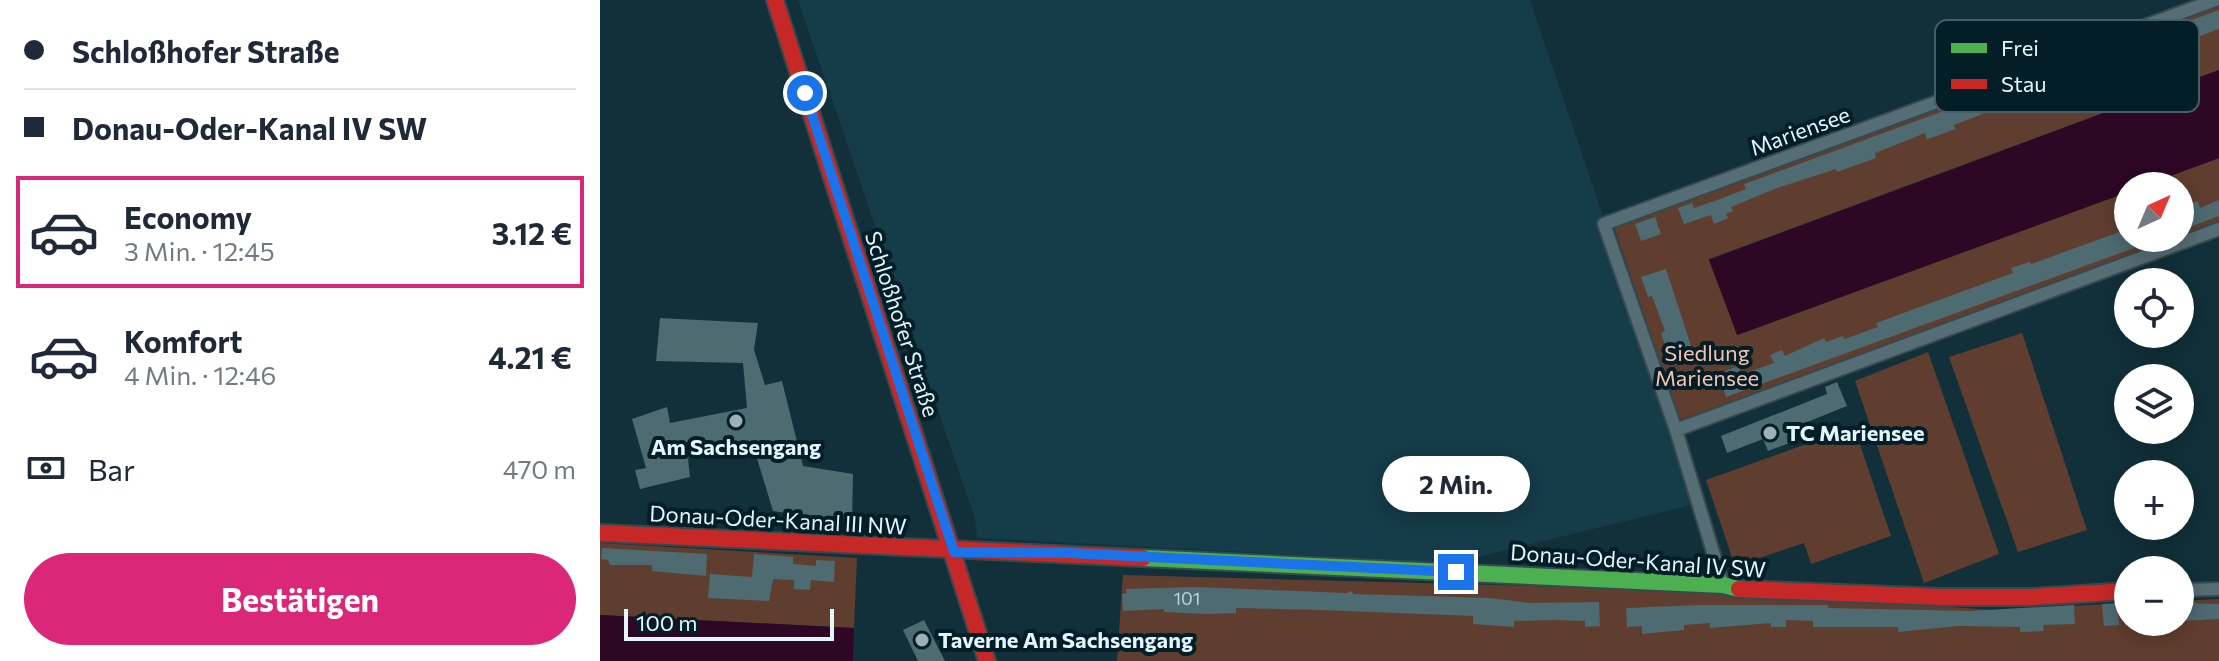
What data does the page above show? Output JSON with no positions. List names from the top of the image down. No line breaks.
{"streets":{"street":["Mariensee","Schloßhofer Straße","Donau-Oder-Kanal III NW","Donau-Oder-Kanal IV SW"]},"crossings":[["Mariensee","Donau-Oder-Kanal IV SW"],["Schloßhofer Straße","Donau-Oder-Kanal III NW"],["Schloßhofer Straße","Donau-Oder-Kanal IV SW"],["Donau-Oder-Kanal III NW","Donau-Oder-Kanal IV SW"]],"parks":["Siedlung Mariensee"],"places":["Am Sachsengang","TC Mariensee","Taverne Am Sachsengang"],"house_numbers":["101"],"legend":["Frei","Stau"],"scale_bar":"100 m","north":"top right","page":{"banner":["Schloßhofer Straße","Donau-Oder-Kanal IV SW"],"map_buttons":["+","−"],"list":[{"name":"Economy","note":"3 Min. · 12:45","value":"3.12 €"},{"name":"Komfort","note":"4 Min. · 12:46","value":"4.21 €"}],"pay":["Bar","470 m"],"bubble":"2 Min.","buttons":"Bestätigen","scale":"100 m"}}
